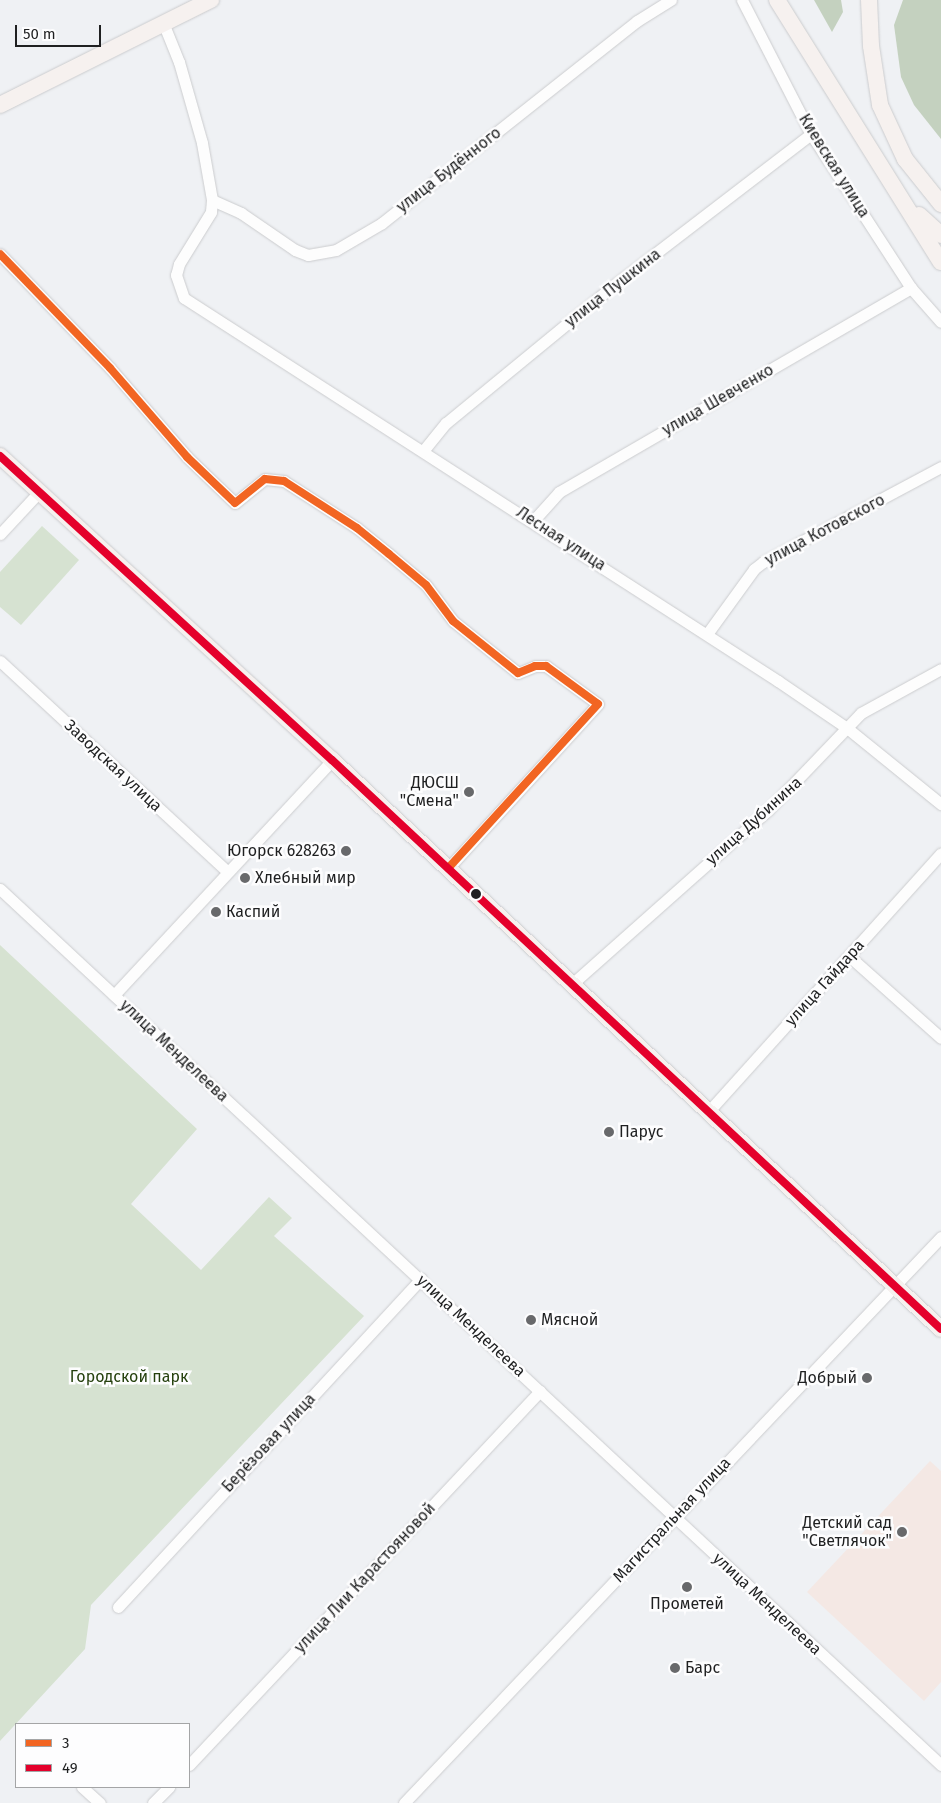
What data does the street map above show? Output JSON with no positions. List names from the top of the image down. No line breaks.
{"streets":{"street":["Киевская улица","улица Будённого","улица Пушкина","улица Шевченко","улица Котовского","Лесная улица","Заводская улица","улица Дубинина","улица Гайдара","улица Менделеева","Берёзовая улица","Магистральная улица","улица Лии Карастояновой"]},"crossings":[["Киевская улица","улица Пушкина"],["Киевская улица","улица Шевченко"],["улица Будённого","Лесная улица"],["улица Пушкина","Лесная улица"],["улица Шевченко","Лесная улица"],["улица Котовского","Лесная улица"],["Лесная улица","улица Дубинина"],["улица Менделеева","Берёзовая улица"],["улица Менделеева","Магистральная улица"],["улица Менделеева","улица Лии Карастояновой"]],"parks":["Городской парк"],"places":["ДЮСШ \"Смена\"","Югорск 628263","Хлебный мир","Каспий","Парус","Мясной","Добрый","Детский сад \"Светлячок\"","Прометей","Барс"],"lines":["transit line 3","transit line 49"],"legend":["3","49"],"scale_bar":"50 m"}
